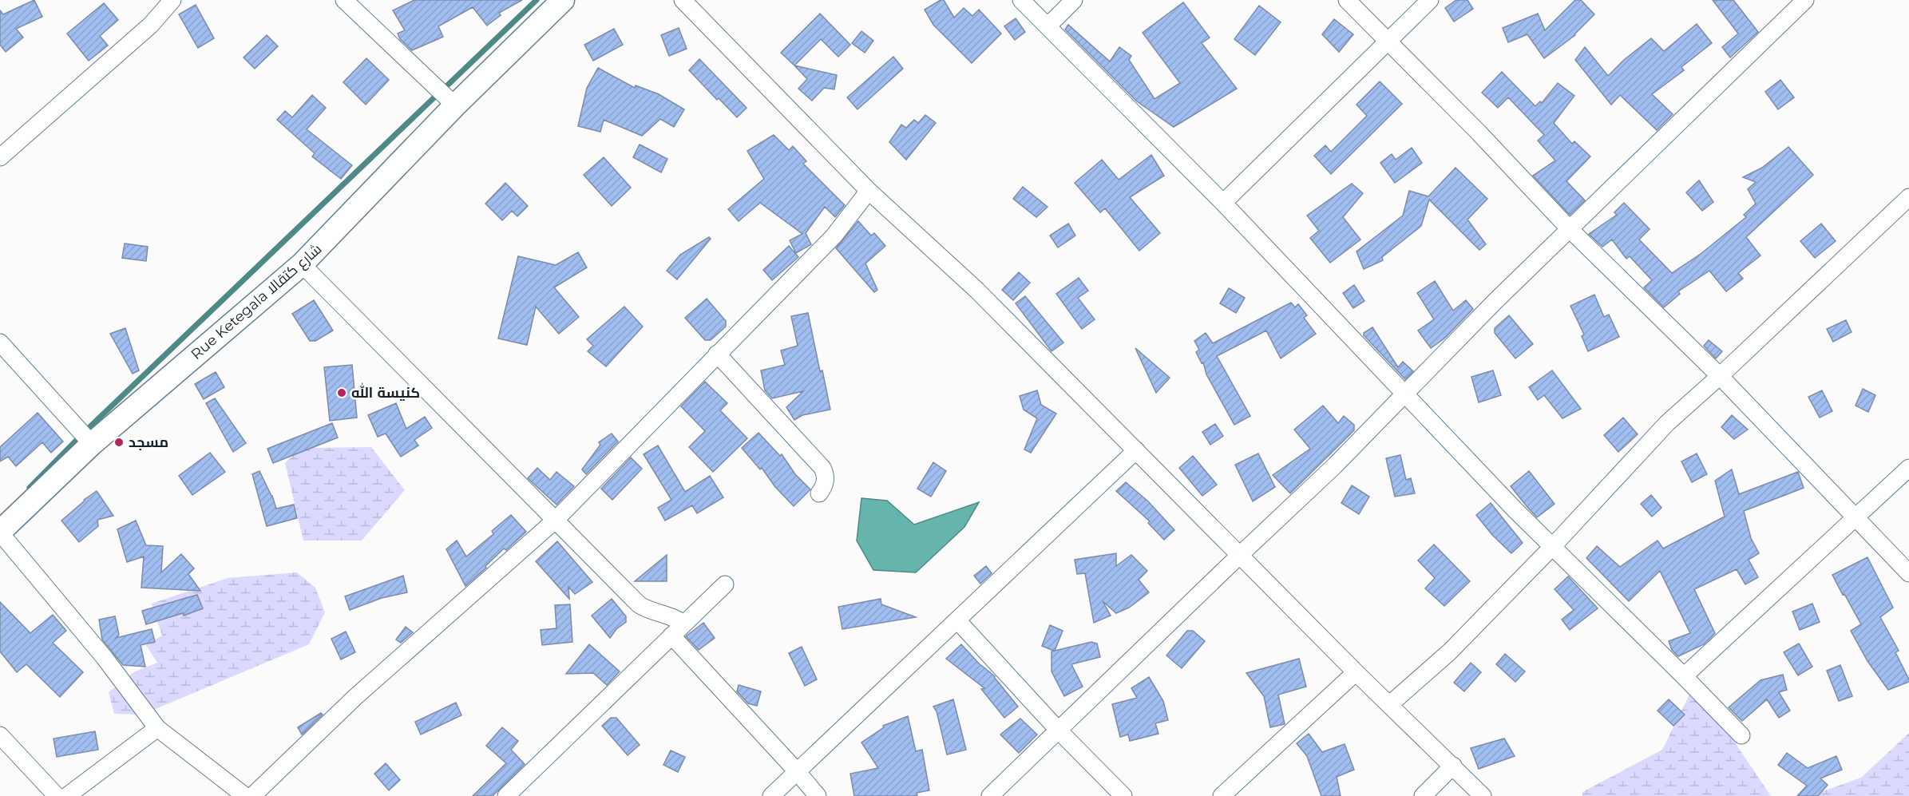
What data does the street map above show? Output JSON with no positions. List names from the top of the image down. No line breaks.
{"streets":{"street":["Rue Ketegala شارع كتقالا"]},"places":["كنيسة الله","مسجد"]}
